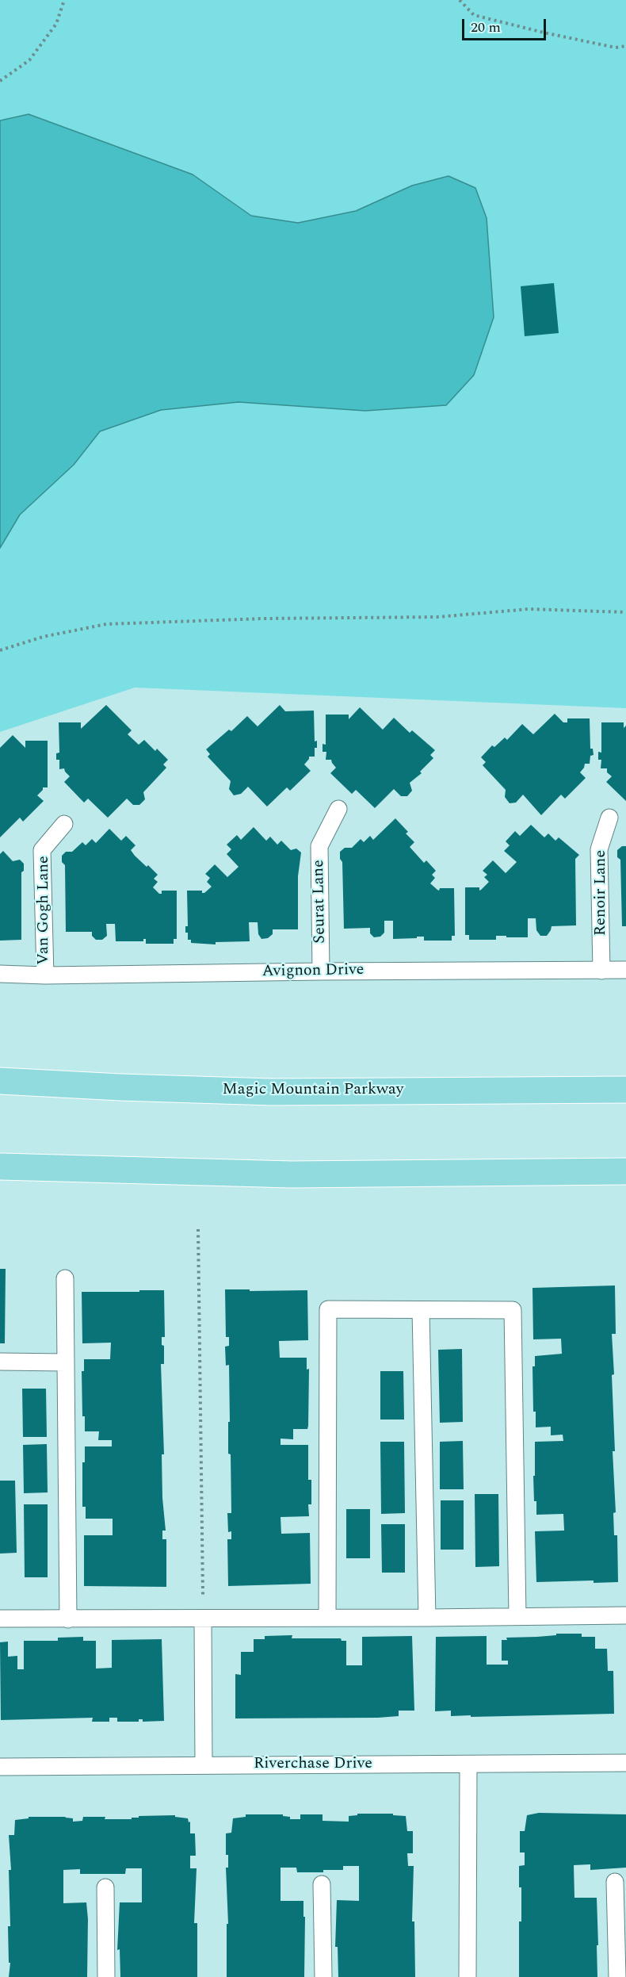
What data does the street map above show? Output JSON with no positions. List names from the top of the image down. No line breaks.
{"streets":{"main road":["Magic Mountain Parkway"],"lane":["Renoir Lane","Seurat Lane","Van Gogh Lane","Avignon Drive","Riverchase Drive"]},"crossings":[["Renoir Lane","Avignon Drive"],["Seurat Lane","Avignon Drive"],["Van Gogh Lane","Avignon Drive"]],"scale_bar":"20 m"}
